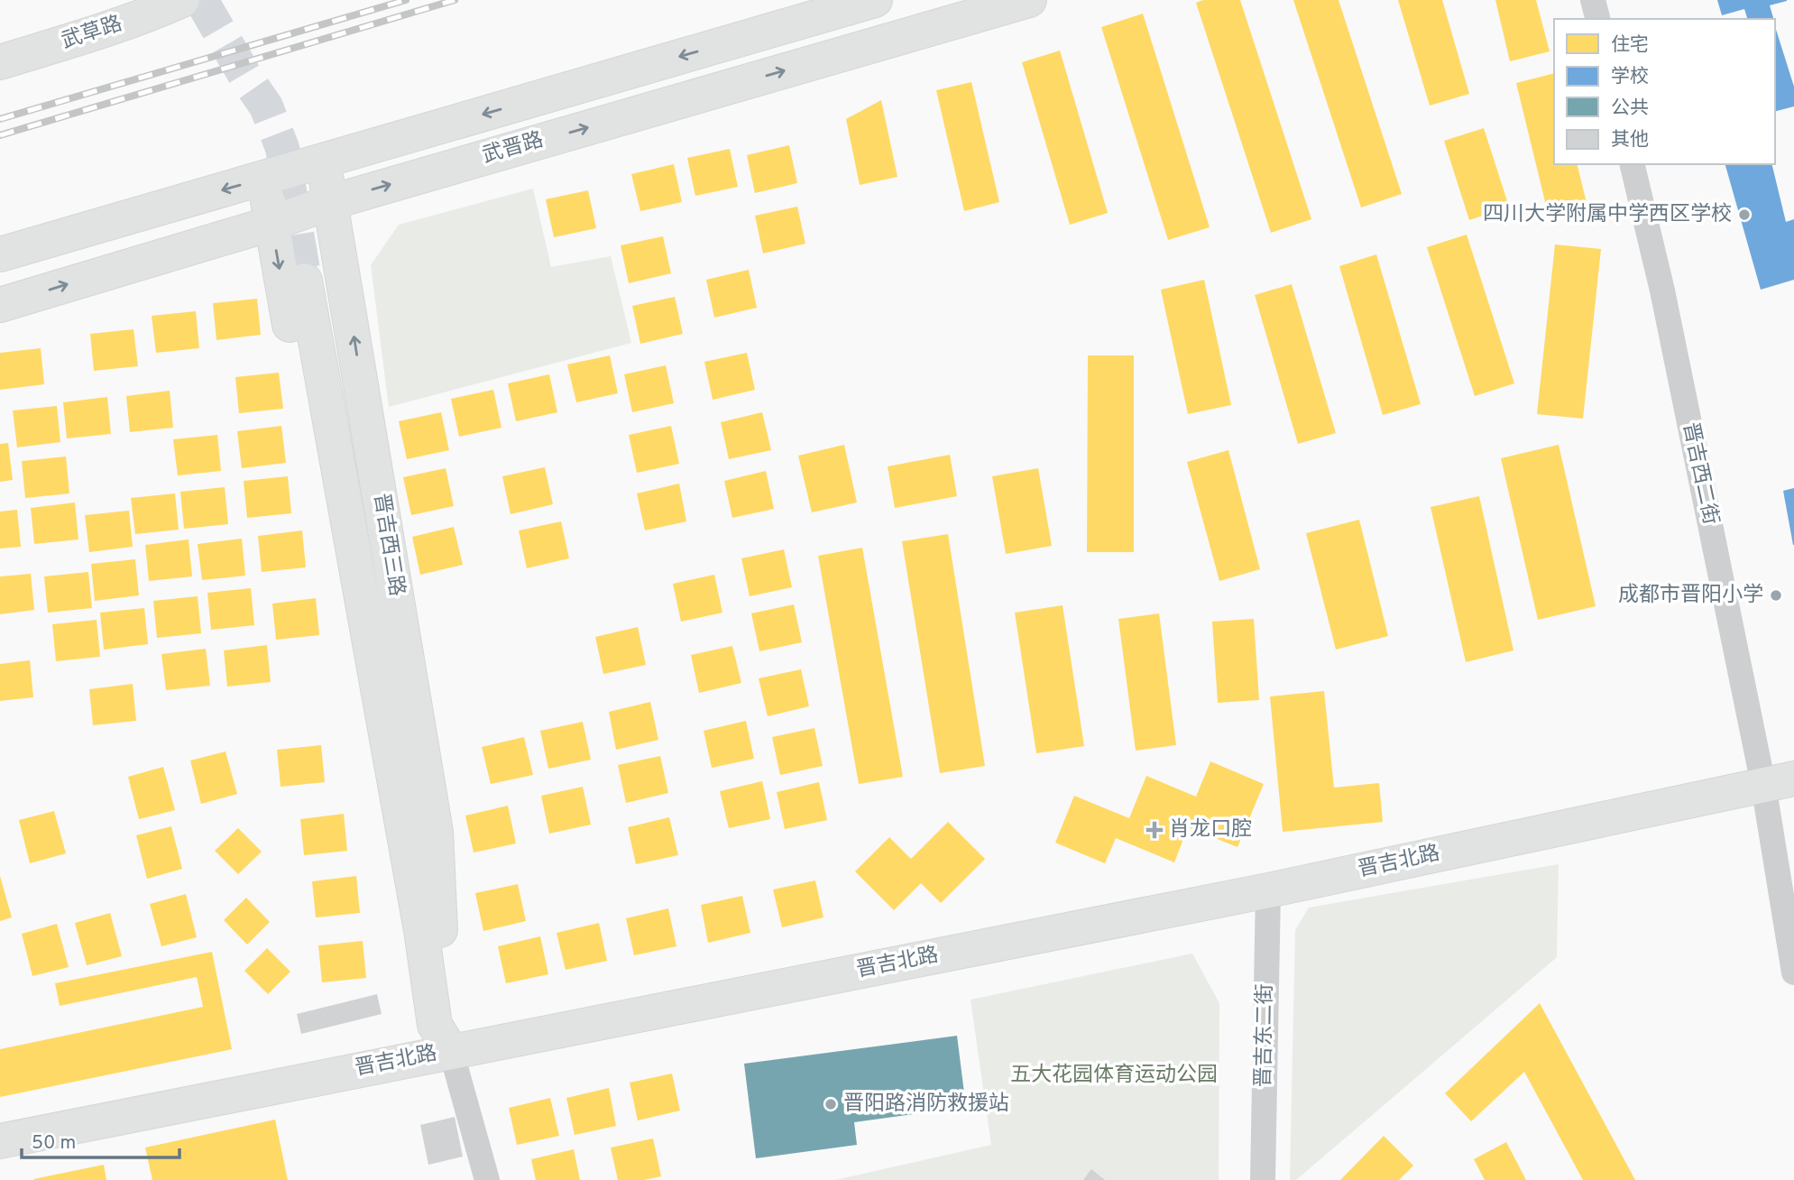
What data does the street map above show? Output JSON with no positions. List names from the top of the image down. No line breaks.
{"streets":{"street":["武草路","武晋路","晋吉西二街","晋吉西三路","晋吉北路","晋吉东二街"]},"crossings":[["武晋路","晋吉西三路"],["晋吉西二街","晋吉北路"],["晋吉西三路","晋吉北路"],["晋吉北路","晋吉东二街"]],"parks":["五大花园体育运动公园"],"places":{"other":["四川大学附属中学西区学校","成都市晋阳小学","晋阳路消防救援站"],"health":["肖龙口腔"]},"legend":["住宅","学校","公共","其他"],"scale_bar":"50 m"}
